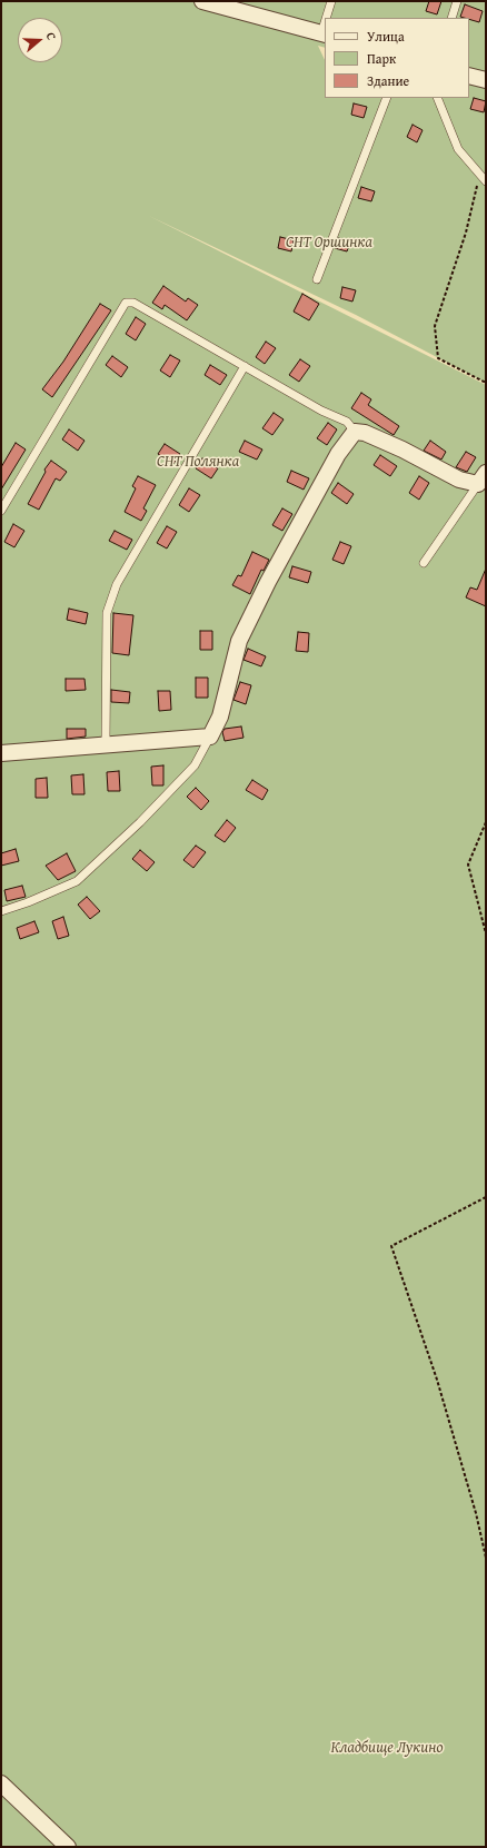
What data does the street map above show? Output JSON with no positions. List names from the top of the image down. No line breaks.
{"parks":["СНТ Оршинка","СНТ Полянка","Кладбище Лукино"],"legend":["Улица","Парк","Здание"],"north":"right"}
